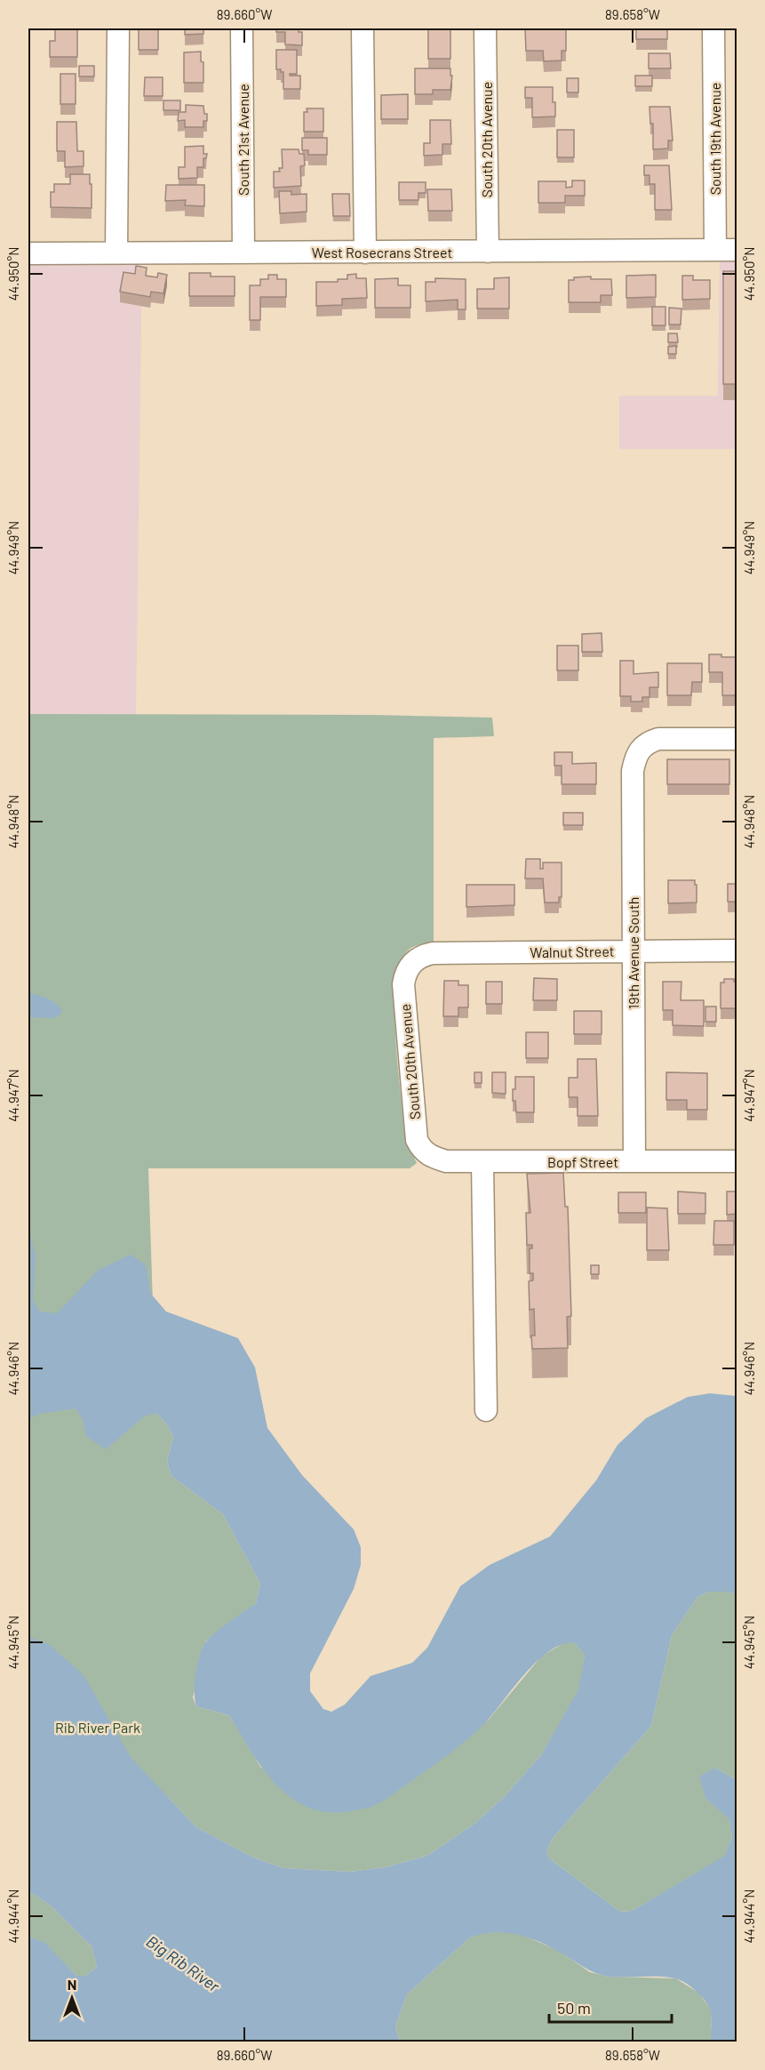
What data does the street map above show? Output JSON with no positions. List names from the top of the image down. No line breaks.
{"streets":{"street":["South 19th Avenue","South 21st Avenue","South 20th Avenue","West Rosecrans Street","Walnut Street","19th Avenue South","Bopf Street"]},"crossings":[["South 19th Avenue","West Rosecrans Street"],["South 21st Avenue","West Rosecrans Street"],["South 20th Avenue","West Rosecrans Street"],["South 20th Avenue","Walnut Street"],["South 20th Avenue","Bopf Street"],["Walnut Street","19th Avenue South"],["19th Avenue South","Bopf Street"]],"water":["Big Rib River"],"parks":["Rib River Park"],"scale_bar":"50 m","north":"top","coordinates":["89.660°W","89.658°W","44.950°N","44.949°N","44.948°N","44.947°N","44.946°N","44.945°N","44.944°N"]}
